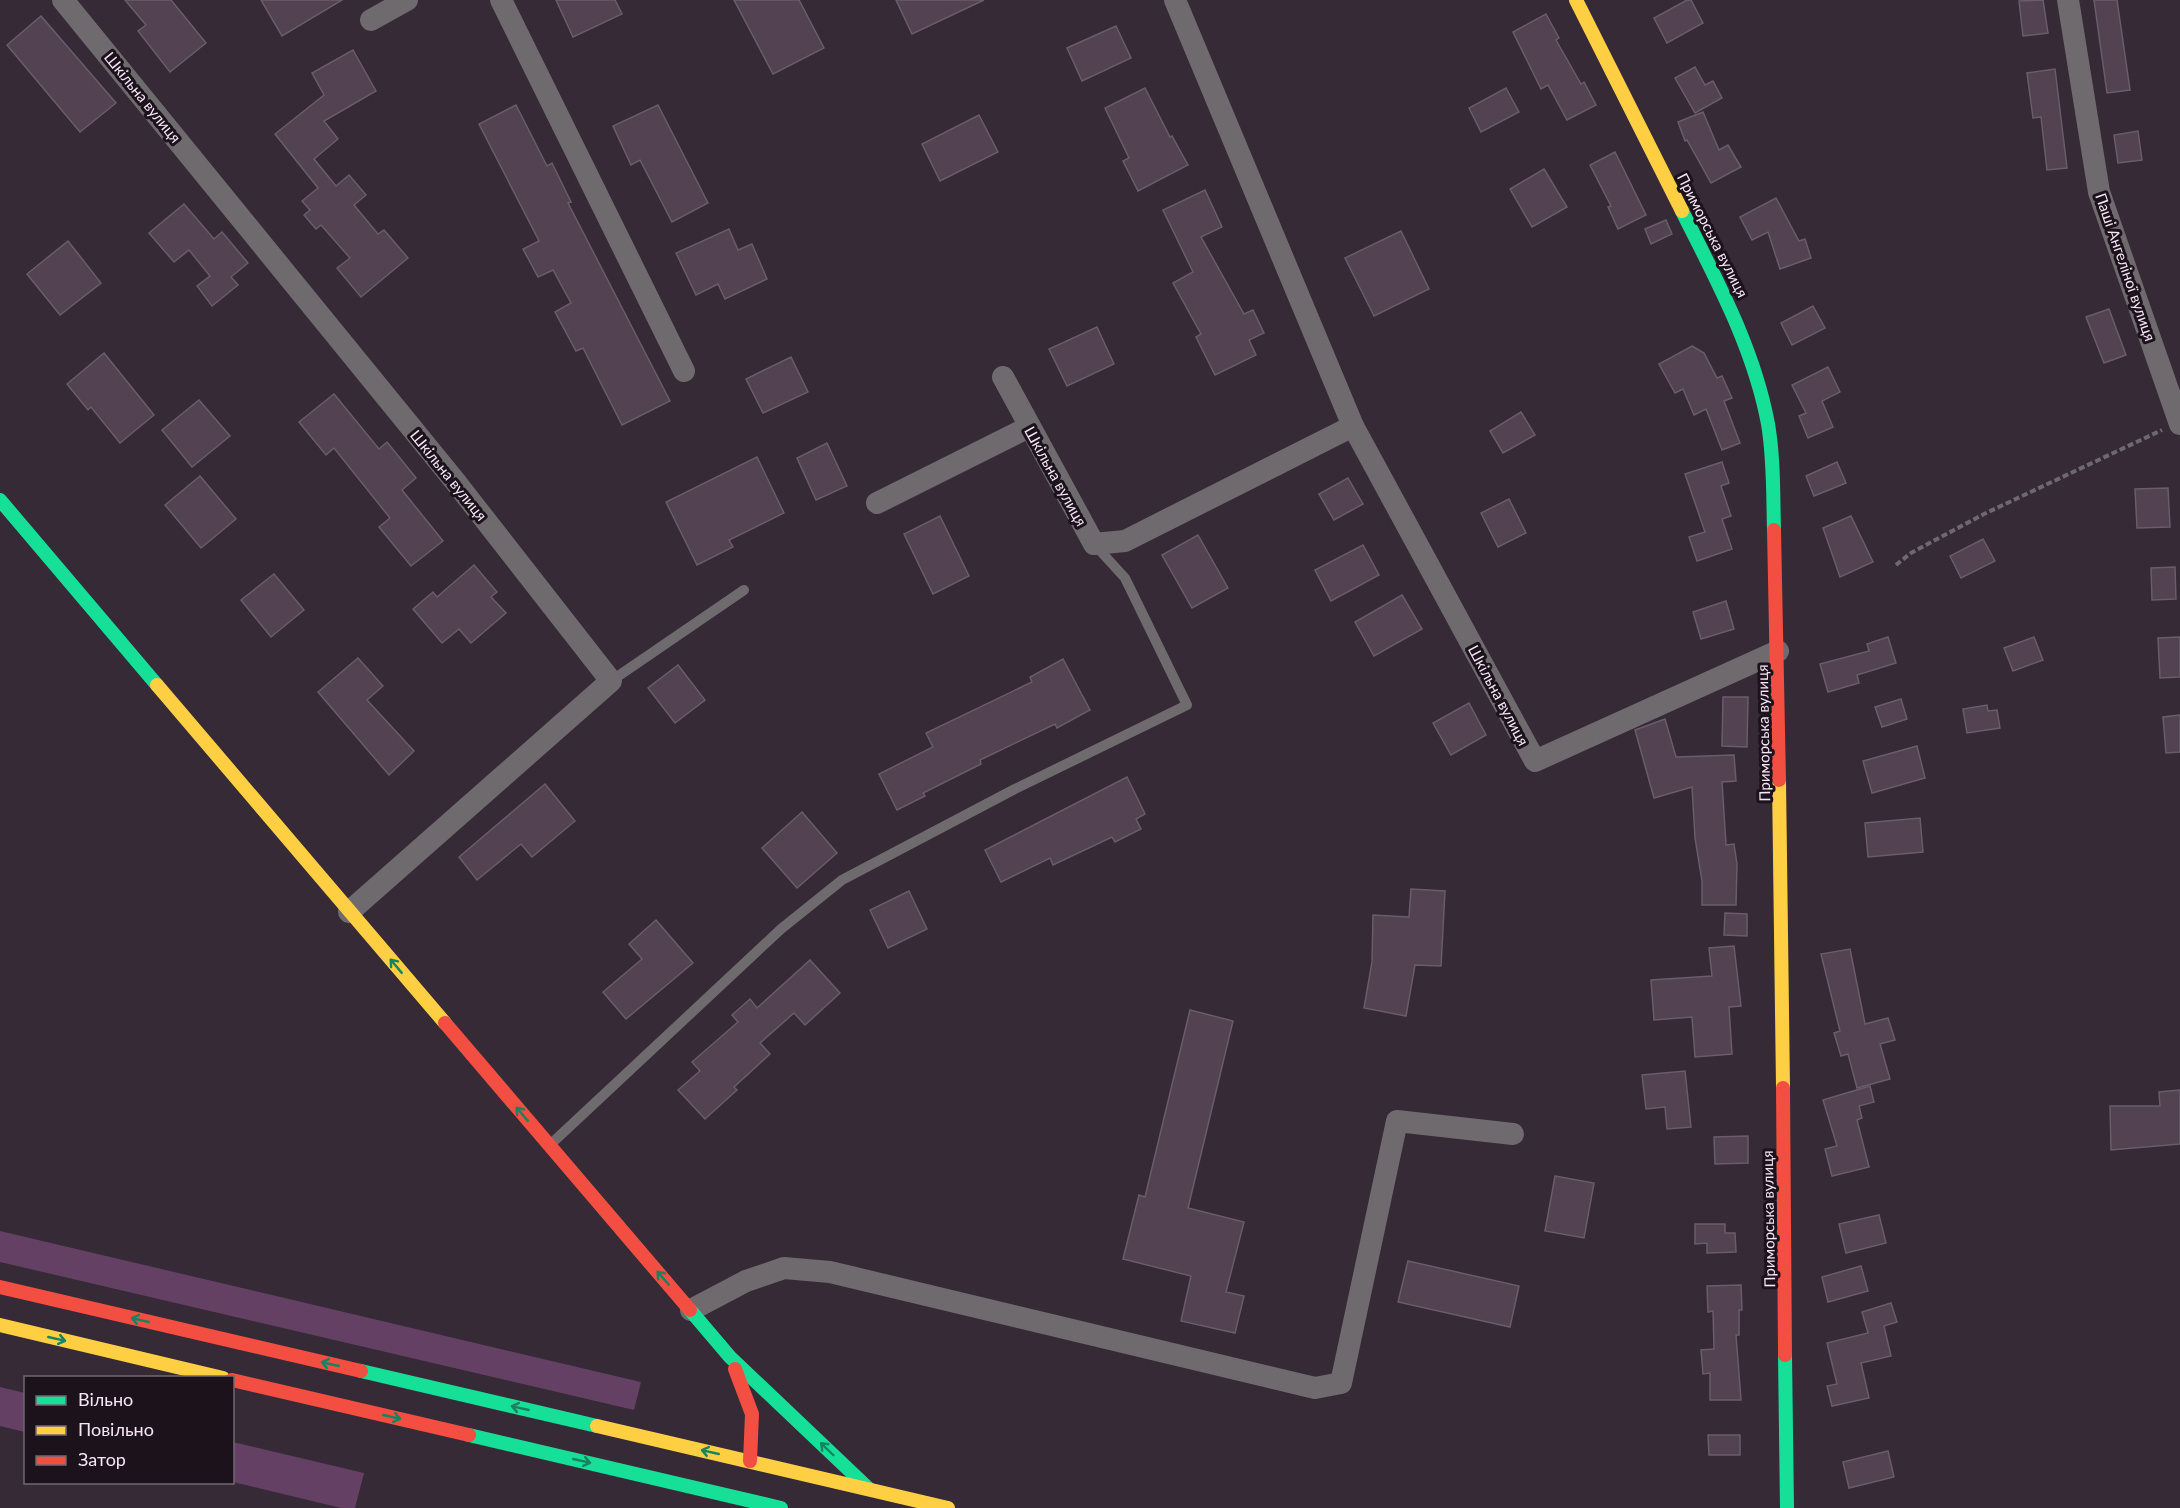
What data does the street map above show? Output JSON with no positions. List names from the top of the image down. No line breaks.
{"streets":{"main road":["Приморська вулиця"],"street":["Шкільна вулиця","Паші Ангеліної вулиця"]},"crossings":[["Шкільна вулиця","Приморська вулиця"]],"legend":["Вільно","Повільно","Затор"]}
